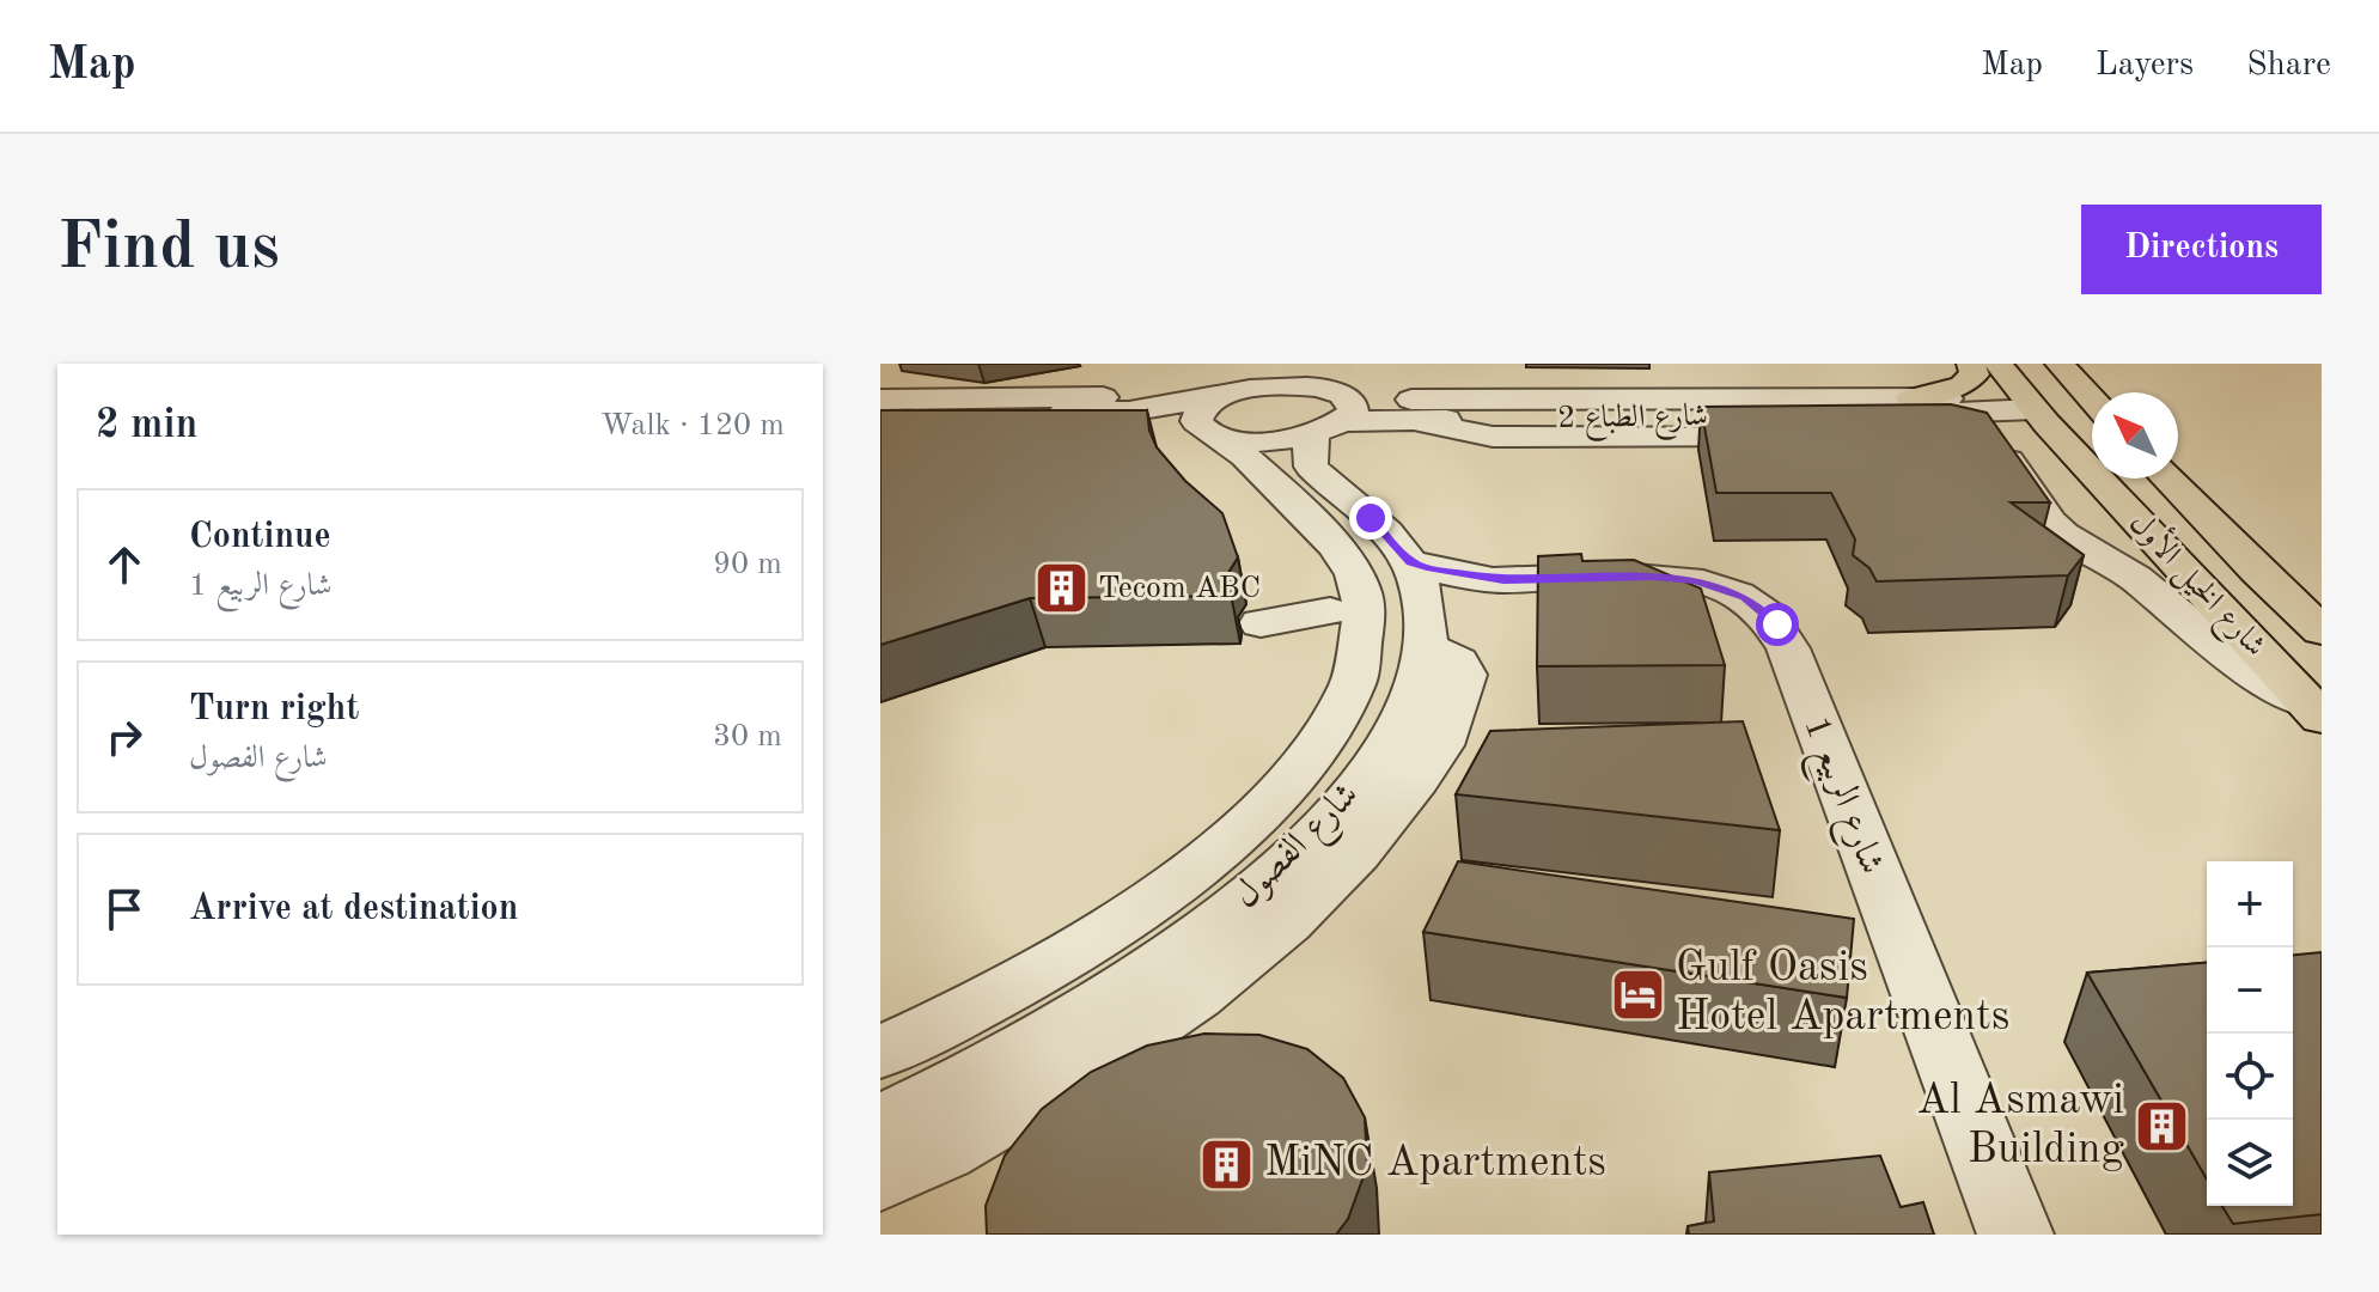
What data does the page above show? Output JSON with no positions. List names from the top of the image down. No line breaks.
{"streets":{"main road":["شارع الخيل الأول"],"street":["شارع الطباع 2","شارع الربيع 1","شارع الفصول"]},"crossings":[["شارع الطباع 2","شارع الخيل الأول"],["شارع الربيع 1","شارع الفصول"]],"places":{"building":["Tecom ABC","Al Asmawi Building","MiNC Apartments"],"hotel":["Gulf Oasis Hotel Apartments"]},"north":"top left","page":{"header":"Map","nav":["Map","Layers","Share"],"buttons":"Directions","title":"Find us","heading":["2 min","Walk · 120 m"],"list":[["Continue","شارع الربيع 1","90 m"],["Turn right","شارع الفصول","30 m"],"Arrive at destination"],"map_buttons":["+","−"]}}
